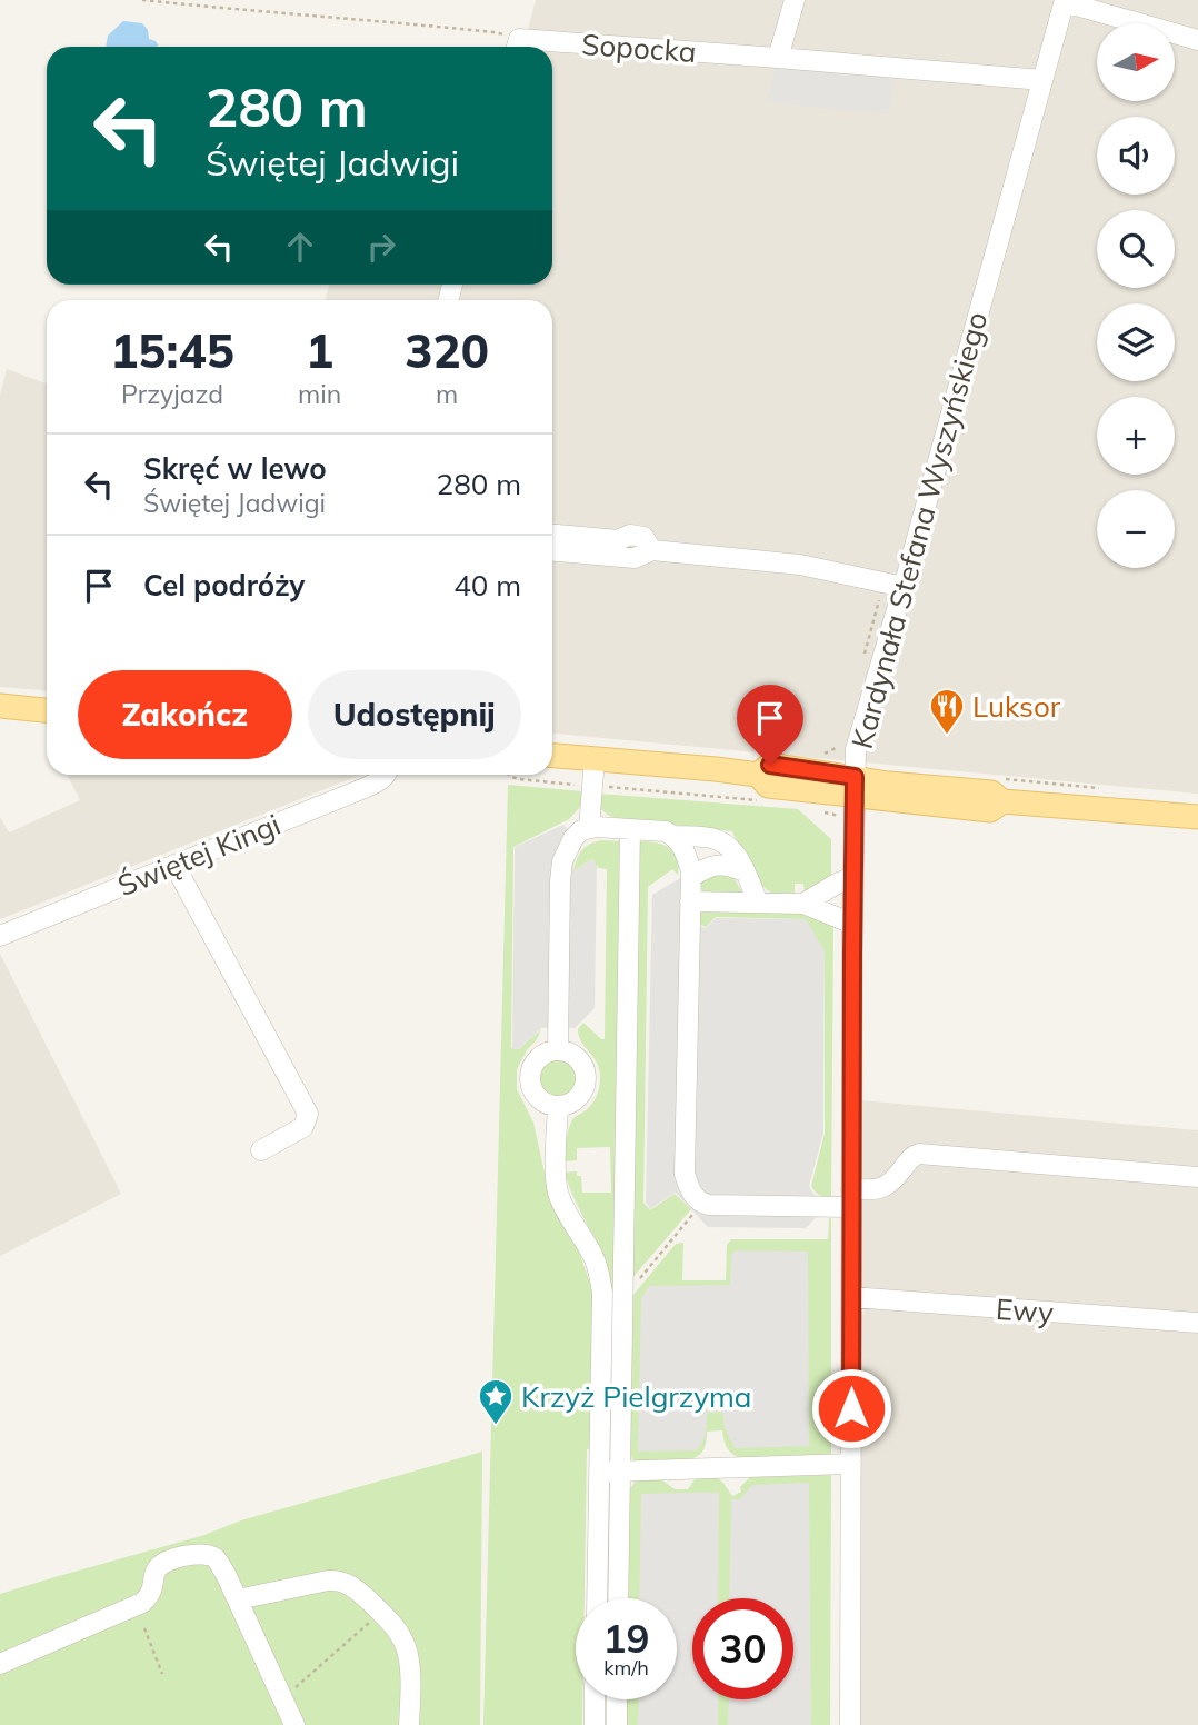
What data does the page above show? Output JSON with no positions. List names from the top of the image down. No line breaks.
{"streets":{"street":["Sopocka","Kardynała Stefana Wyszyńskiego","Świętej Kingi","Ewy"]},"crossings":[["Sopocka","Kardynała Stefana Wyszyńskiego"],["Kardynała Stefana Wyszyńskiego","Ewy"]],"places":{"restaurant":["Luksor"],"place":["Krzyż Pielgrzyma"]},"north":"right","page":{"map_buttons":["+","−"],"turn":["280 m","Świętej Jadwigi"],"eta":["15:45","Przyjazd","1","min","320","m"],"list":[{"name":"Skręć w lewo","note":"Świętej Jadwigi","value":"280 m"},{"name":"Cel podróży","value":"40 m"}],"buttons":["Zakończ","Udostępnij"],"speed":"19 km/h","limit":"30"}}
